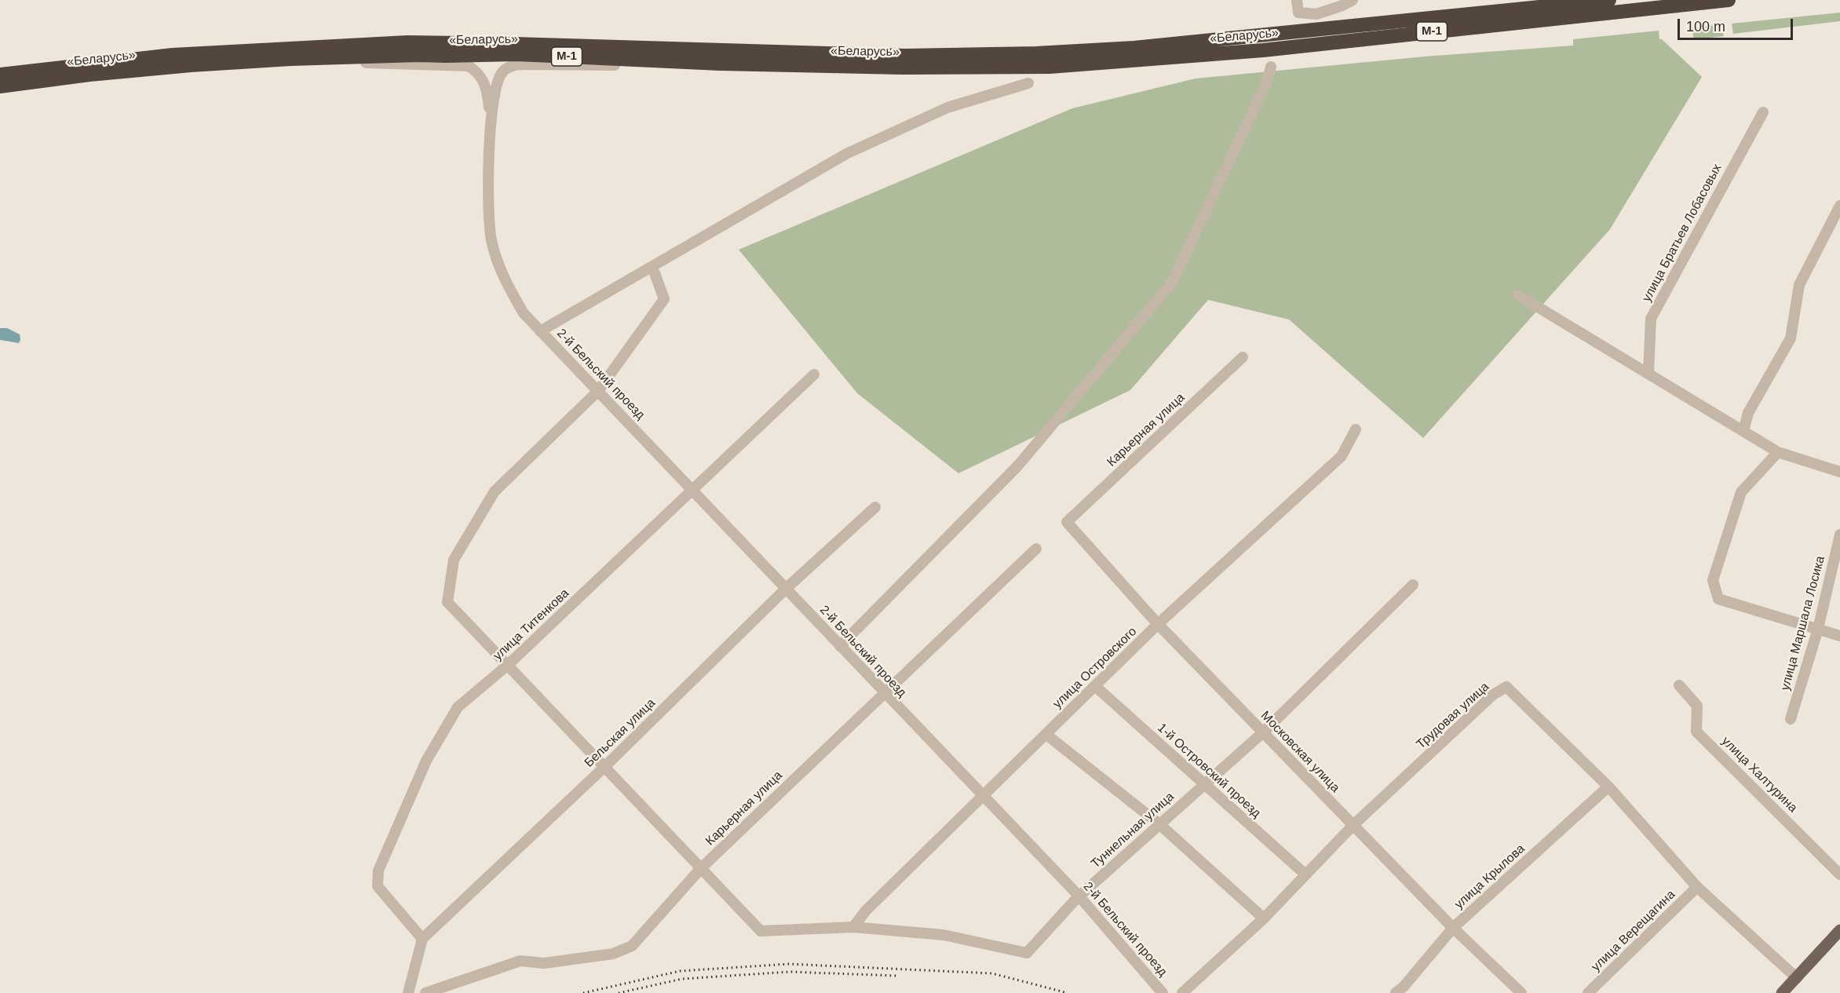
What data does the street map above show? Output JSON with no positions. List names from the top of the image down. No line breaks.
{"streets":{"highway":["М-1","«Беларусь»"],"street":["улица Братьев Лобасовых","2-й Бельский проезд","Карьерная улица","улица Маршала Лосика","улица Титенкова","улица Островского","Трудовая улица","Бельская улица","Московская улица","1-й Островский проезд","улица Халтурина","Туннельная улица","улица Крылова","улица Верещагина"]},"crossings":[["2-й Бельский проезд","Карьерная улица"],["2-й Бельский проезд","улица Титенкова"],["2-й Бельский проезд","улица Островского"],["2-й Бельский проезд","Бельская улица"],["2-й Бельский проезд","Туннельная улица"],["Карьерная улица","Московская улица"],["Карьерная улица","Туннельная улица"],["улица Титенкова","Бельская улица"],["улица Островского","Московская улица"],["улица Островского","1-й Островский проезд"],["улица Островского","Туннельная улица"],["Трудовая улица","Московская улица"],["Трудовая улица","1-й Островский проезд"],["Трудовая улица","улица Крылова"],["Трудовая улица","улица Верещагина"],["Московская улица","Туннельная улица"],["Московская улица","улица Крылова"],["1-й Островский проезд","Туннельная улица"]],"scale_bar":"100 m"}
